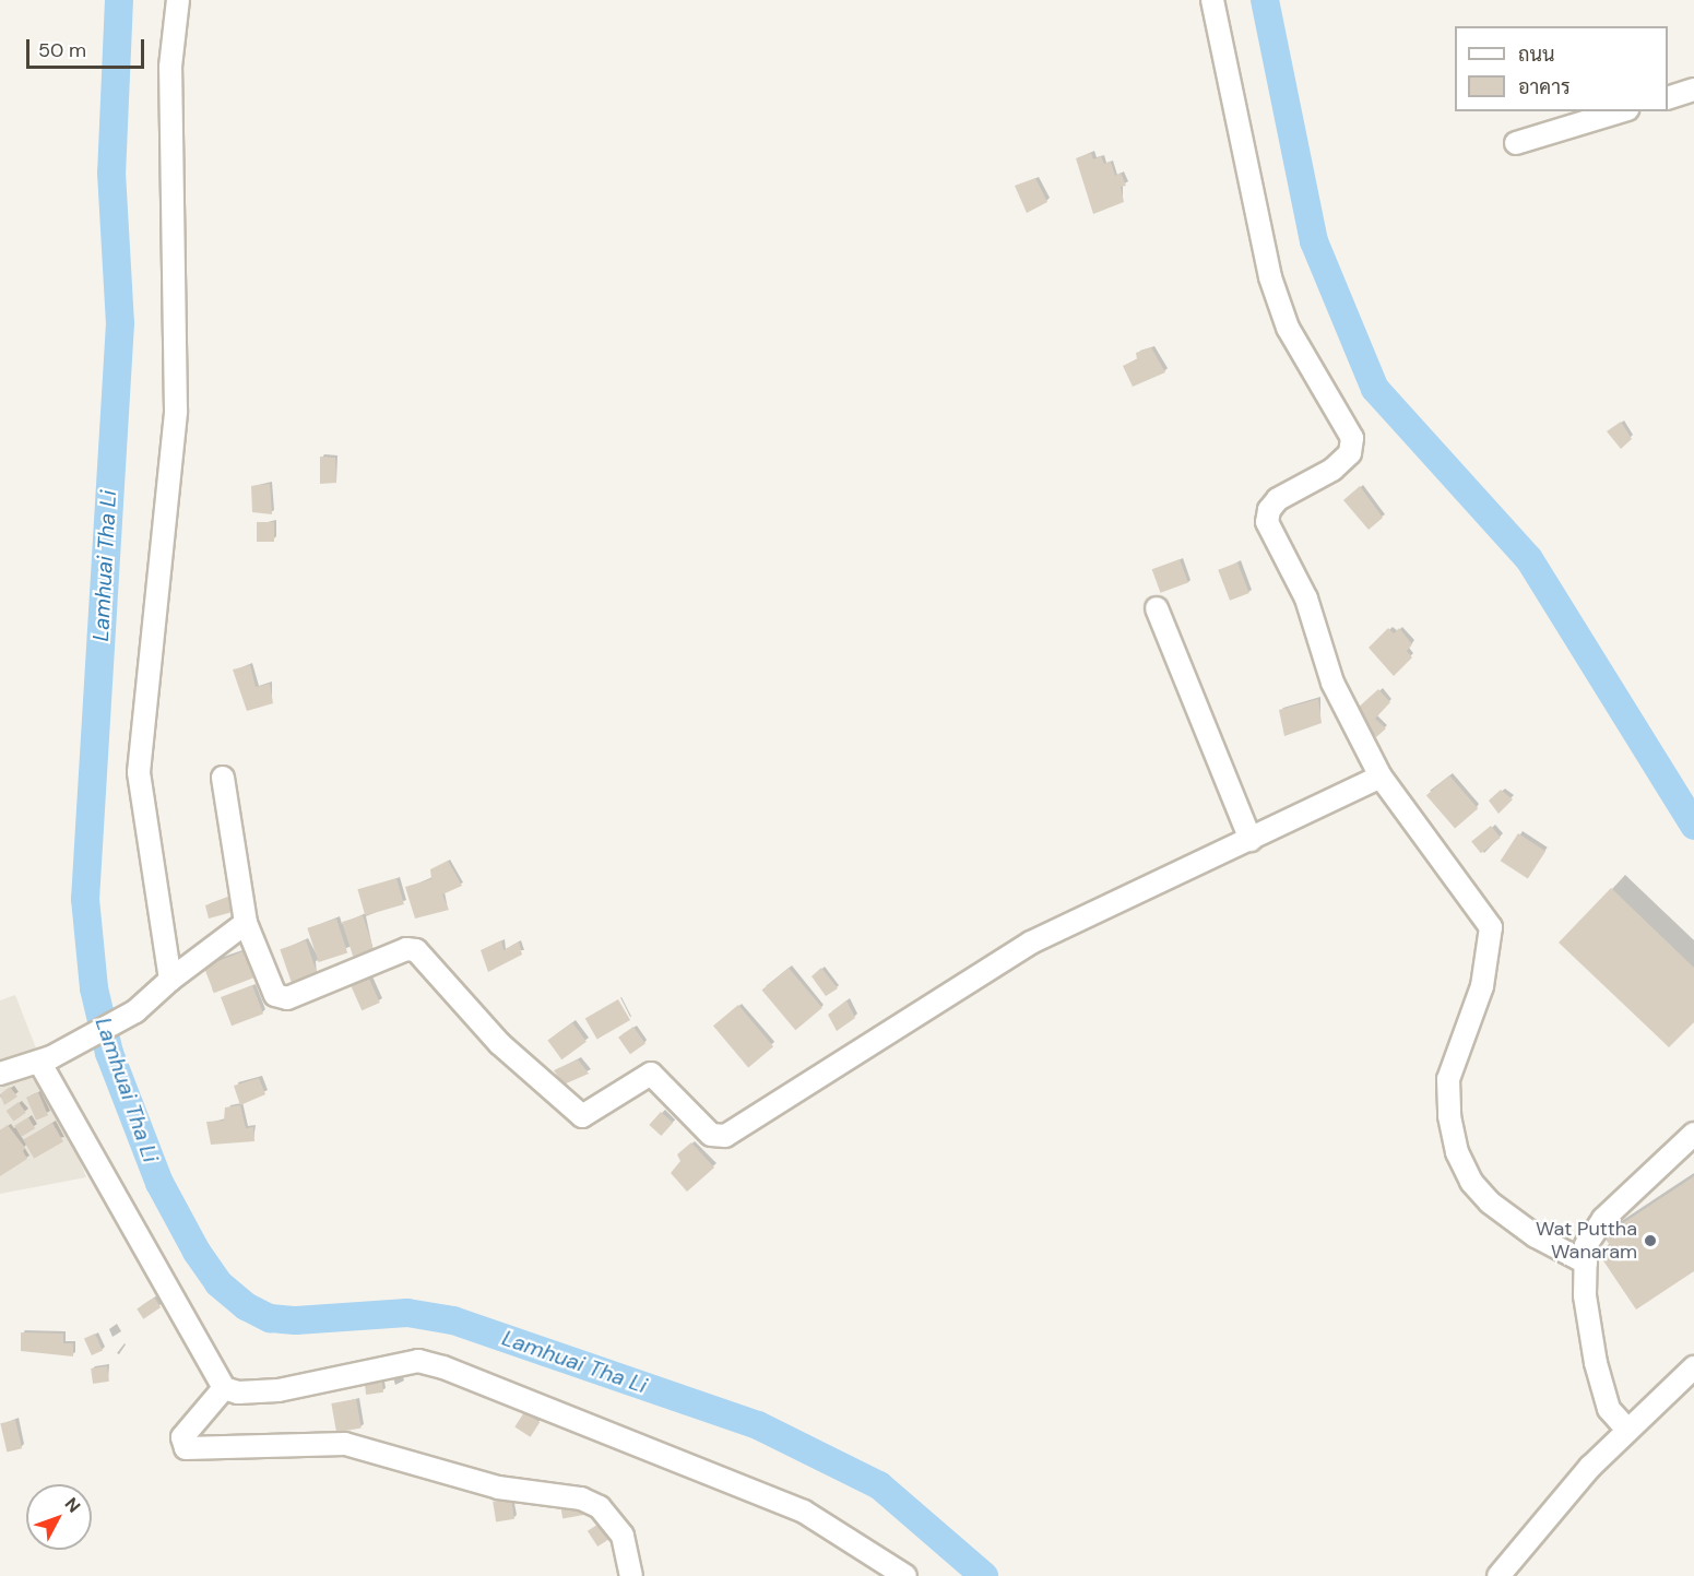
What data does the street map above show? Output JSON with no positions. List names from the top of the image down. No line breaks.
{"water":["Lamhuai Tha Li"],"places":["Wat Puttha Wanaram"],"legend":["ถนน","อาคาร"],"scale_bar":"50 m","north":"top right"}
